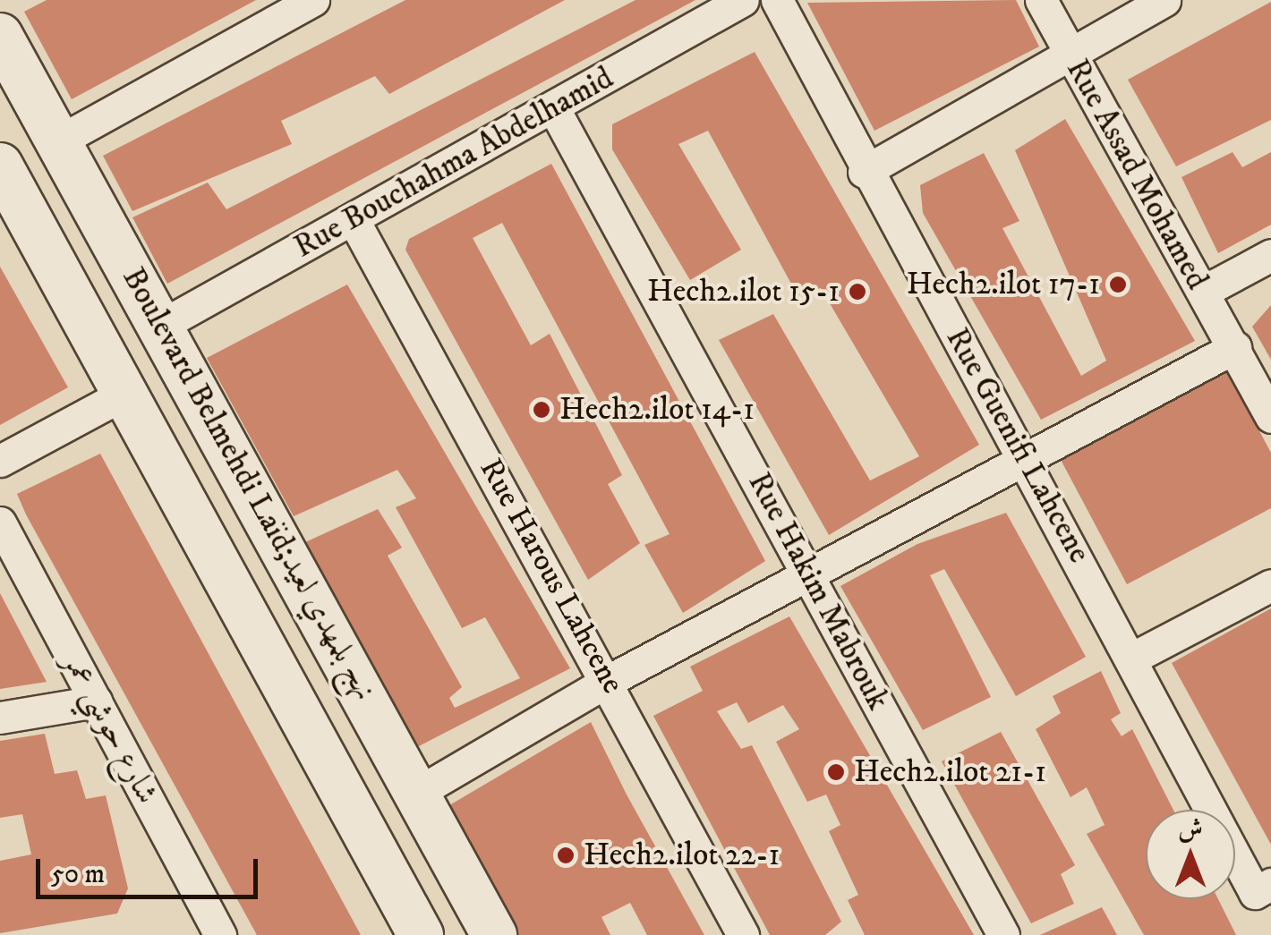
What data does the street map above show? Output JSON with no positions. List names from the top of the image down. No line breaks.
{"streets":{"main road":["Boulevard Belmehdi Laïd;نهج بلمهدي لعيد"],"street":["Rue Bouchahma Abdelhamid","Rue Assad Mohamed","Rue Guenifi Lahcene","Rue Harous Lahcene","Rue Hakim Mabrouk","شارع حوشي عمر"]},"crossings":[["Rue Bouchahma Abdelhamid","Boulevard Belmehdi Laïd;نهج بلمهدي لعيد"],["Rue Bouchahma Abdelhamid","Rue Harous Lahcene"],["Rue Bouchahma Abdelhamid","Rue Hakim Mabrouk"]],"places":["Hech2.ilot 17-1","Hech2.ilot 15-1","Hech2.ilot 14-1","Hech2.ilot 21-1","Hech2.ilot 22-1"],"scale_bar":"50 m","north":"top"}
